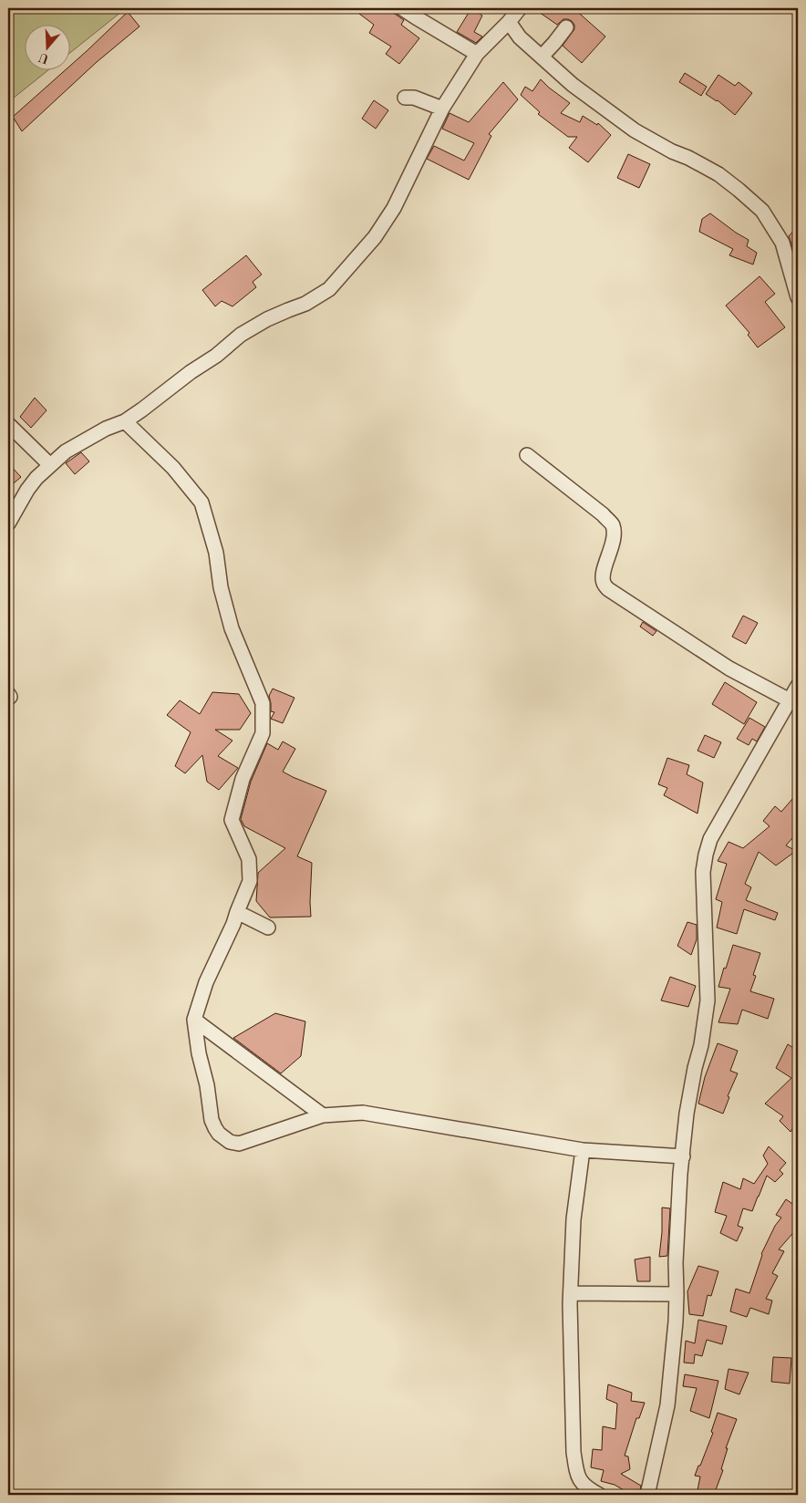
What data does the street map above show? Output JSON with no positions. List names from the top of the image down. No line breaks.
{"north":"bottom"}
